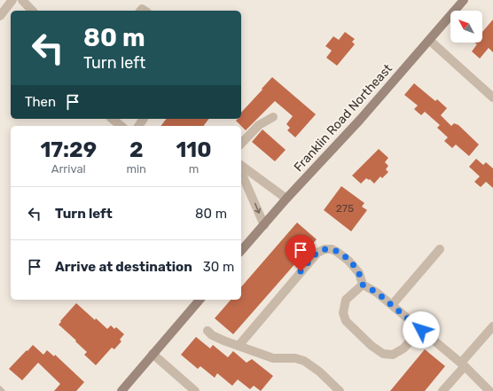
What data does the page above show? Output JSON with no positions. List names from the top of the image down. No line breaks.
{"streets":{"street":["Franklin Road Northeast"]},"house_numbers":["275"],"north":"top left","page":{"turn":["80 m","Turn left"],"then":"Then","eta":["17:29","Arrival","2","min","110","m"],"list":[{"name":"Turn left","value":"80 m"},{"name":"Arrive at destination","value":"30 m"}]}}
